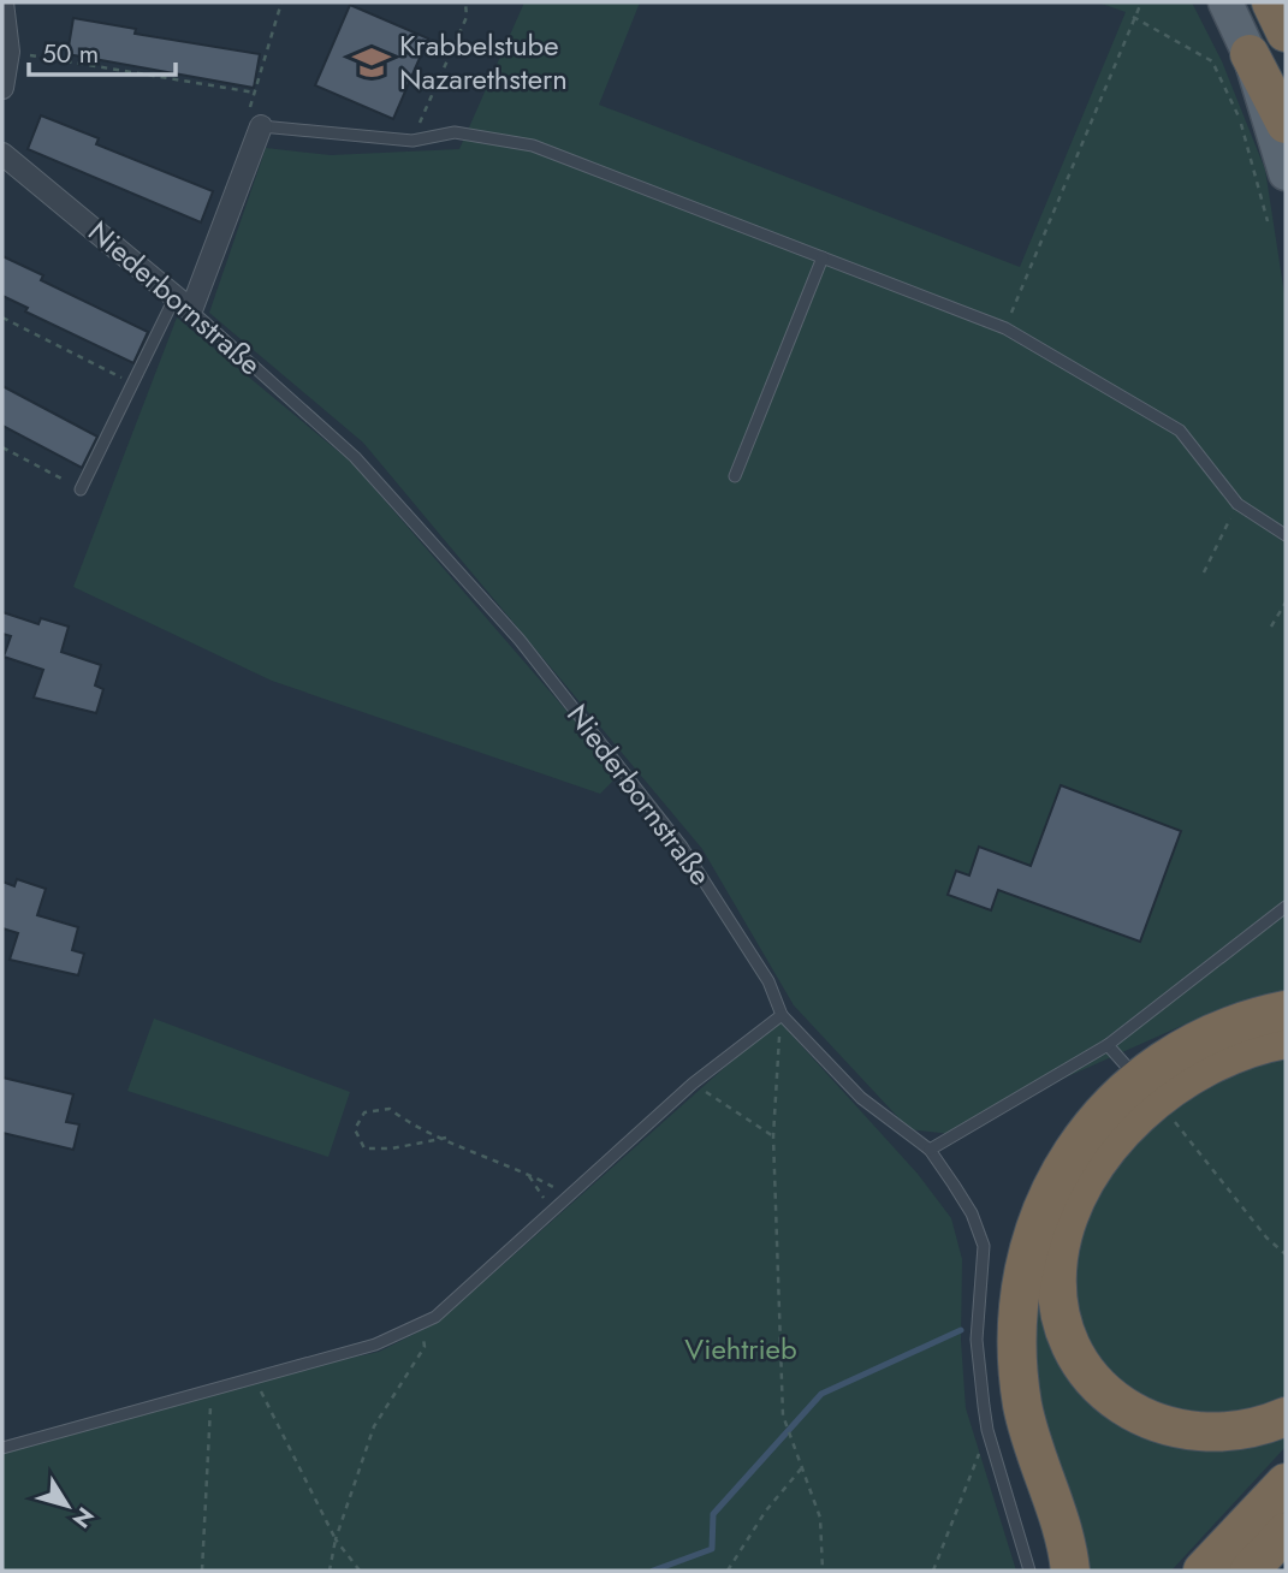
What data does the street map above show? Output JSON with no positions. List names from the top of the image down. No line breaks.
{"streets":{"street":["Niederbornstraße"]},"parks":["Viehtrieb"],"places":{"school or university":["Krabbelstube Nazarethstern"]},"scale_bar":"50 m","north":"bottom right"}
